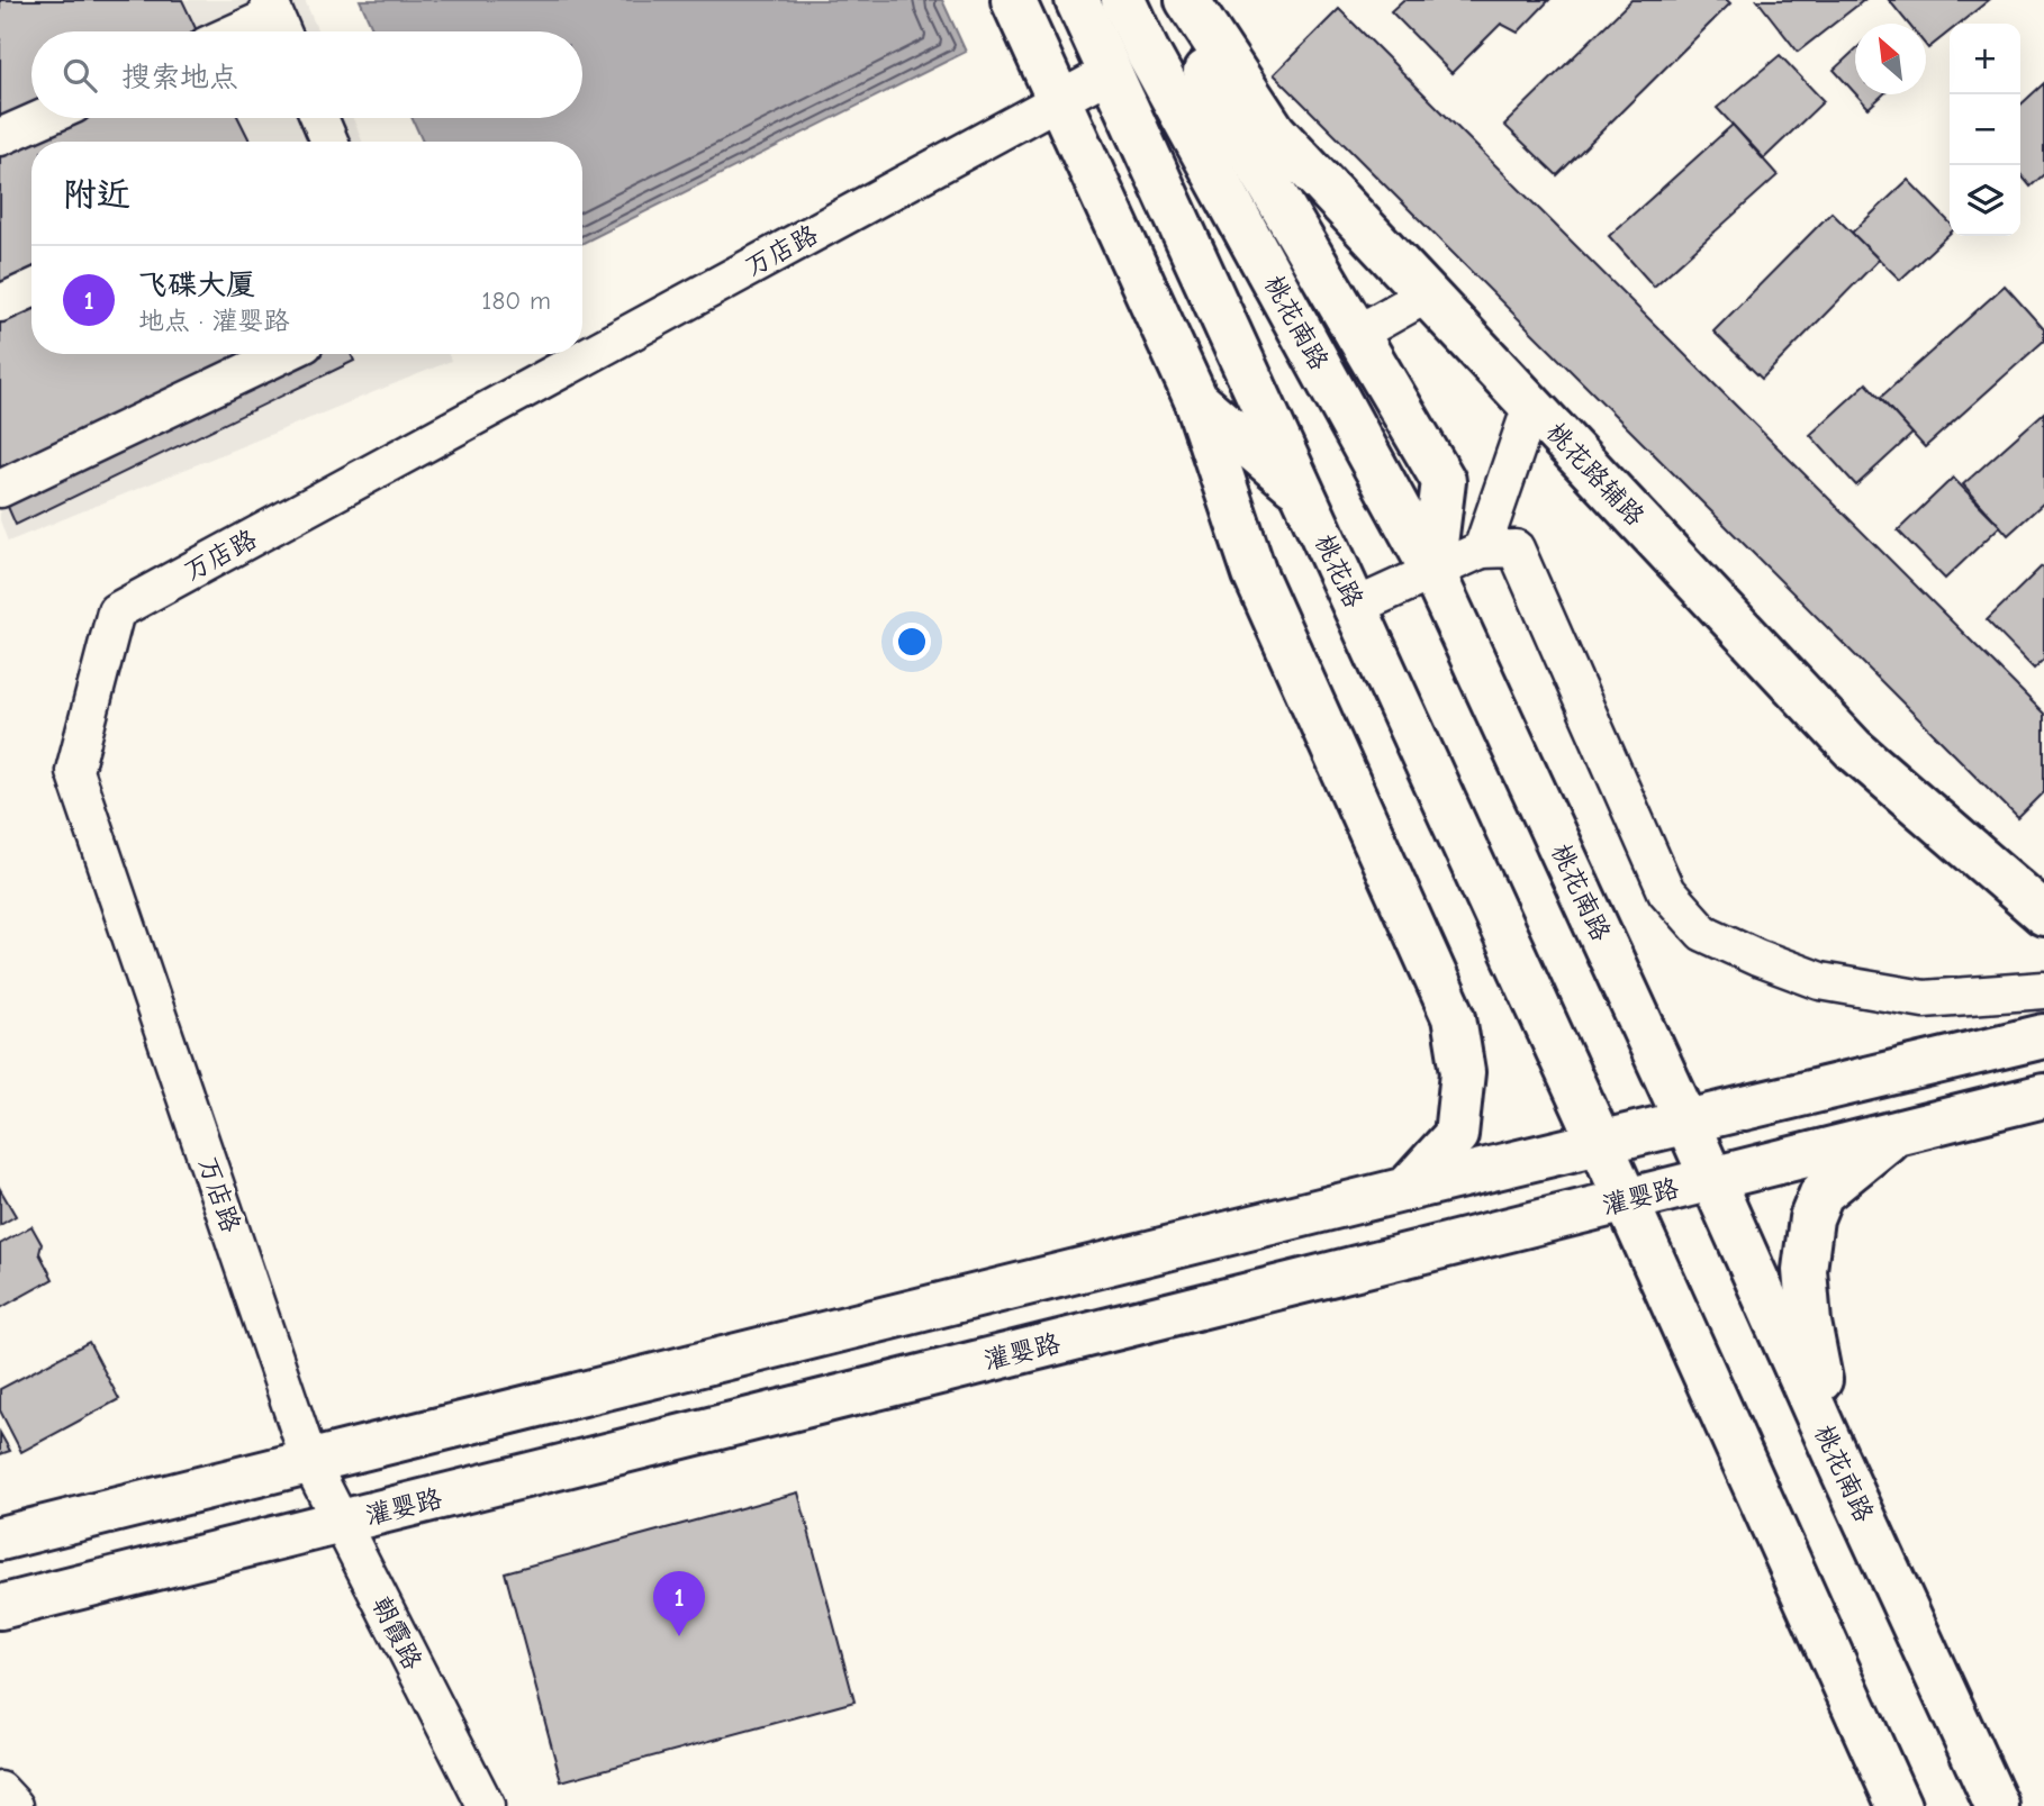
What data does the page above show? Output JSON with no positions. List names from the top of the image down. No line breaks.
{"streets":{"main road":["桃花南路","桃花路辅路","桃花路","灌婴路"],"street":["万店路","朝霞路"]},"crossings":[["万店路","桃花路"],["万店路","朝霞路"],["桃花南路","灌婴路"],["灌婴路","朝霞路"]],"north":"top left","page":{"map_buttons":["+","−"],"search":"搜索地点","heading":"附近","list":[{"mark":"1","name":"飞碟大厦","note":"地点 · 灌婴路","value":"180 m"}],"pins":"1"}}
